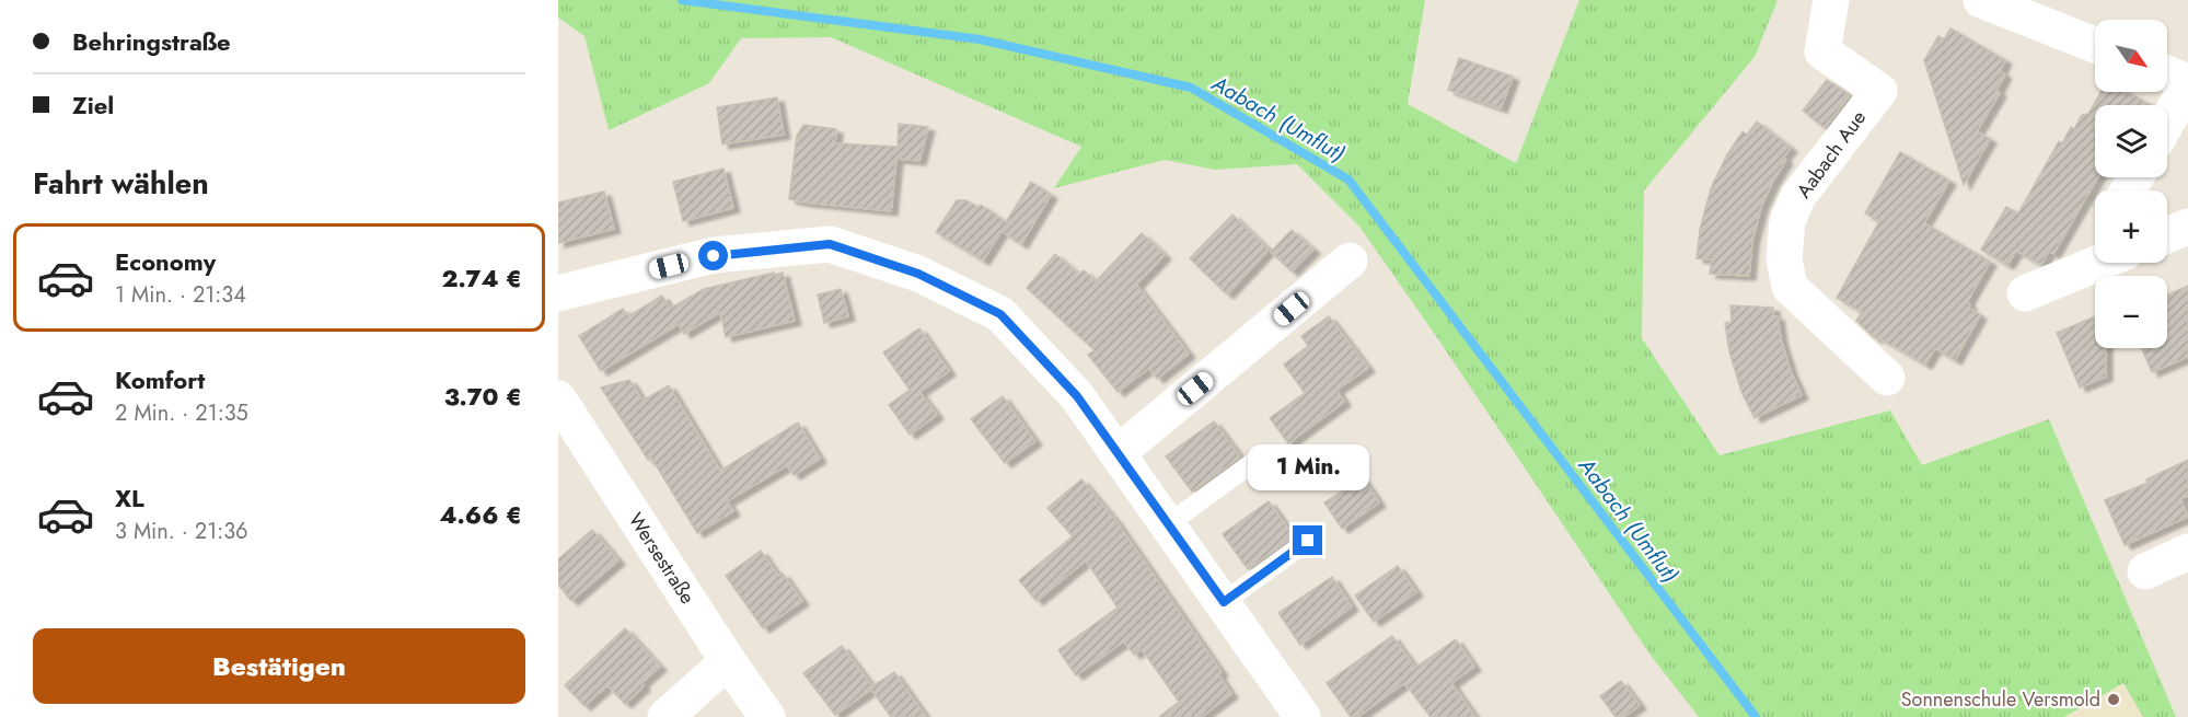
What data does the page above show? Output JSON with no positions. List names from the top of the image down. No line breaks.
{"streets":{"street":["Aabach Aue","Wersestraße"]},"water":["Aabach (Umflut)"],"places":["Sonnenschule Versmold"],"north":"bottom right","page":{"banner":["Behringstraße","Ziel"],"map_buttons":["+","−"],"heading":"Fahrt wählen","list":[{"name":"Economy","note":"1 Min. · 21:34","value":"2.74 €"},{"name":"Komfort","note":"2 Min. · 21:35","value":"3.70 €"},{"name":"XL","note":"3 Min. · 21:36","value":"4.66 €"}],"bubble":"1 Min.","buttons":"Bestätigen"}}
